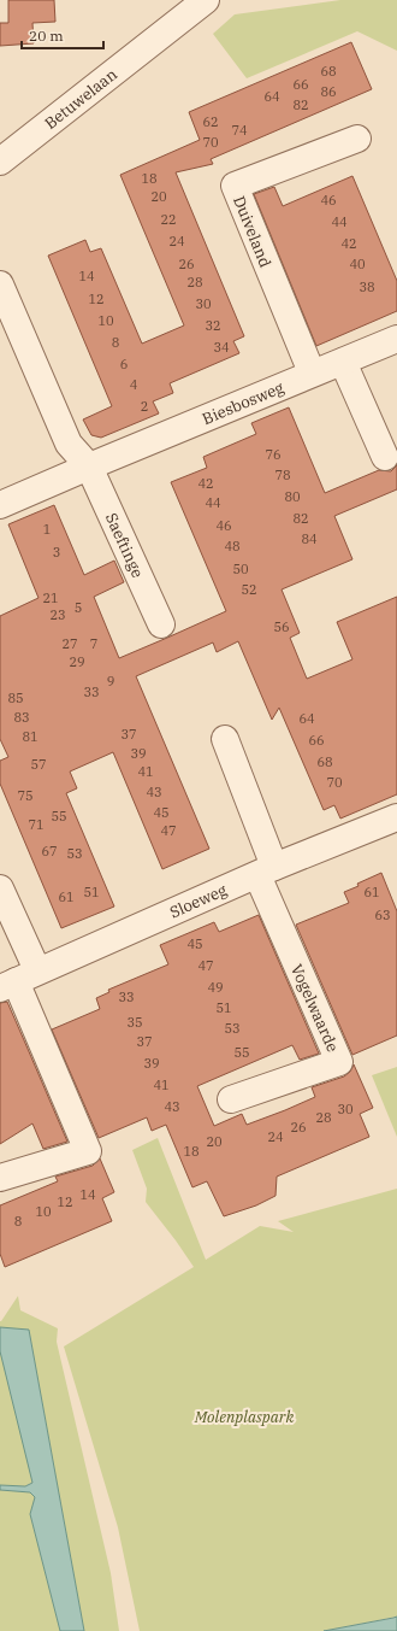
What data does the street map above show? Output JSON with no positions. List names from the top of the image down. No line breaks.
{"streets":{"street":["Betuwelaan","Duiveland","Biesbosweg","Saeftinge","Sloeweg","Vogelwaarde"]},"crossings":[["Duiveland","Biesbosweg"],["Biesbosweg","Saeftinge"],["Sloeweg","Vogelwaarde"]],"parks":["Molenplaspark"],"house_numbers":["68","66","86","64","82","62","74","70","18","20","46","22","44","24","42","26","40","14","28","38","12","30","10","32","8","34","6","4","2","76","78","42","80","44","82","46","1","84","48","3","50","52","21","5","23","56","27","7","29","9","33","85","83","64","37","81","66","39","68","57","41","70","43","75","45","55","71","47","67","53","51","61","61","63","45","47","49","33","51","35","53","37","55","39","41","43","30","28","26","24","20","18","14","12","10","8"],"scale_bar":"20 m"}
